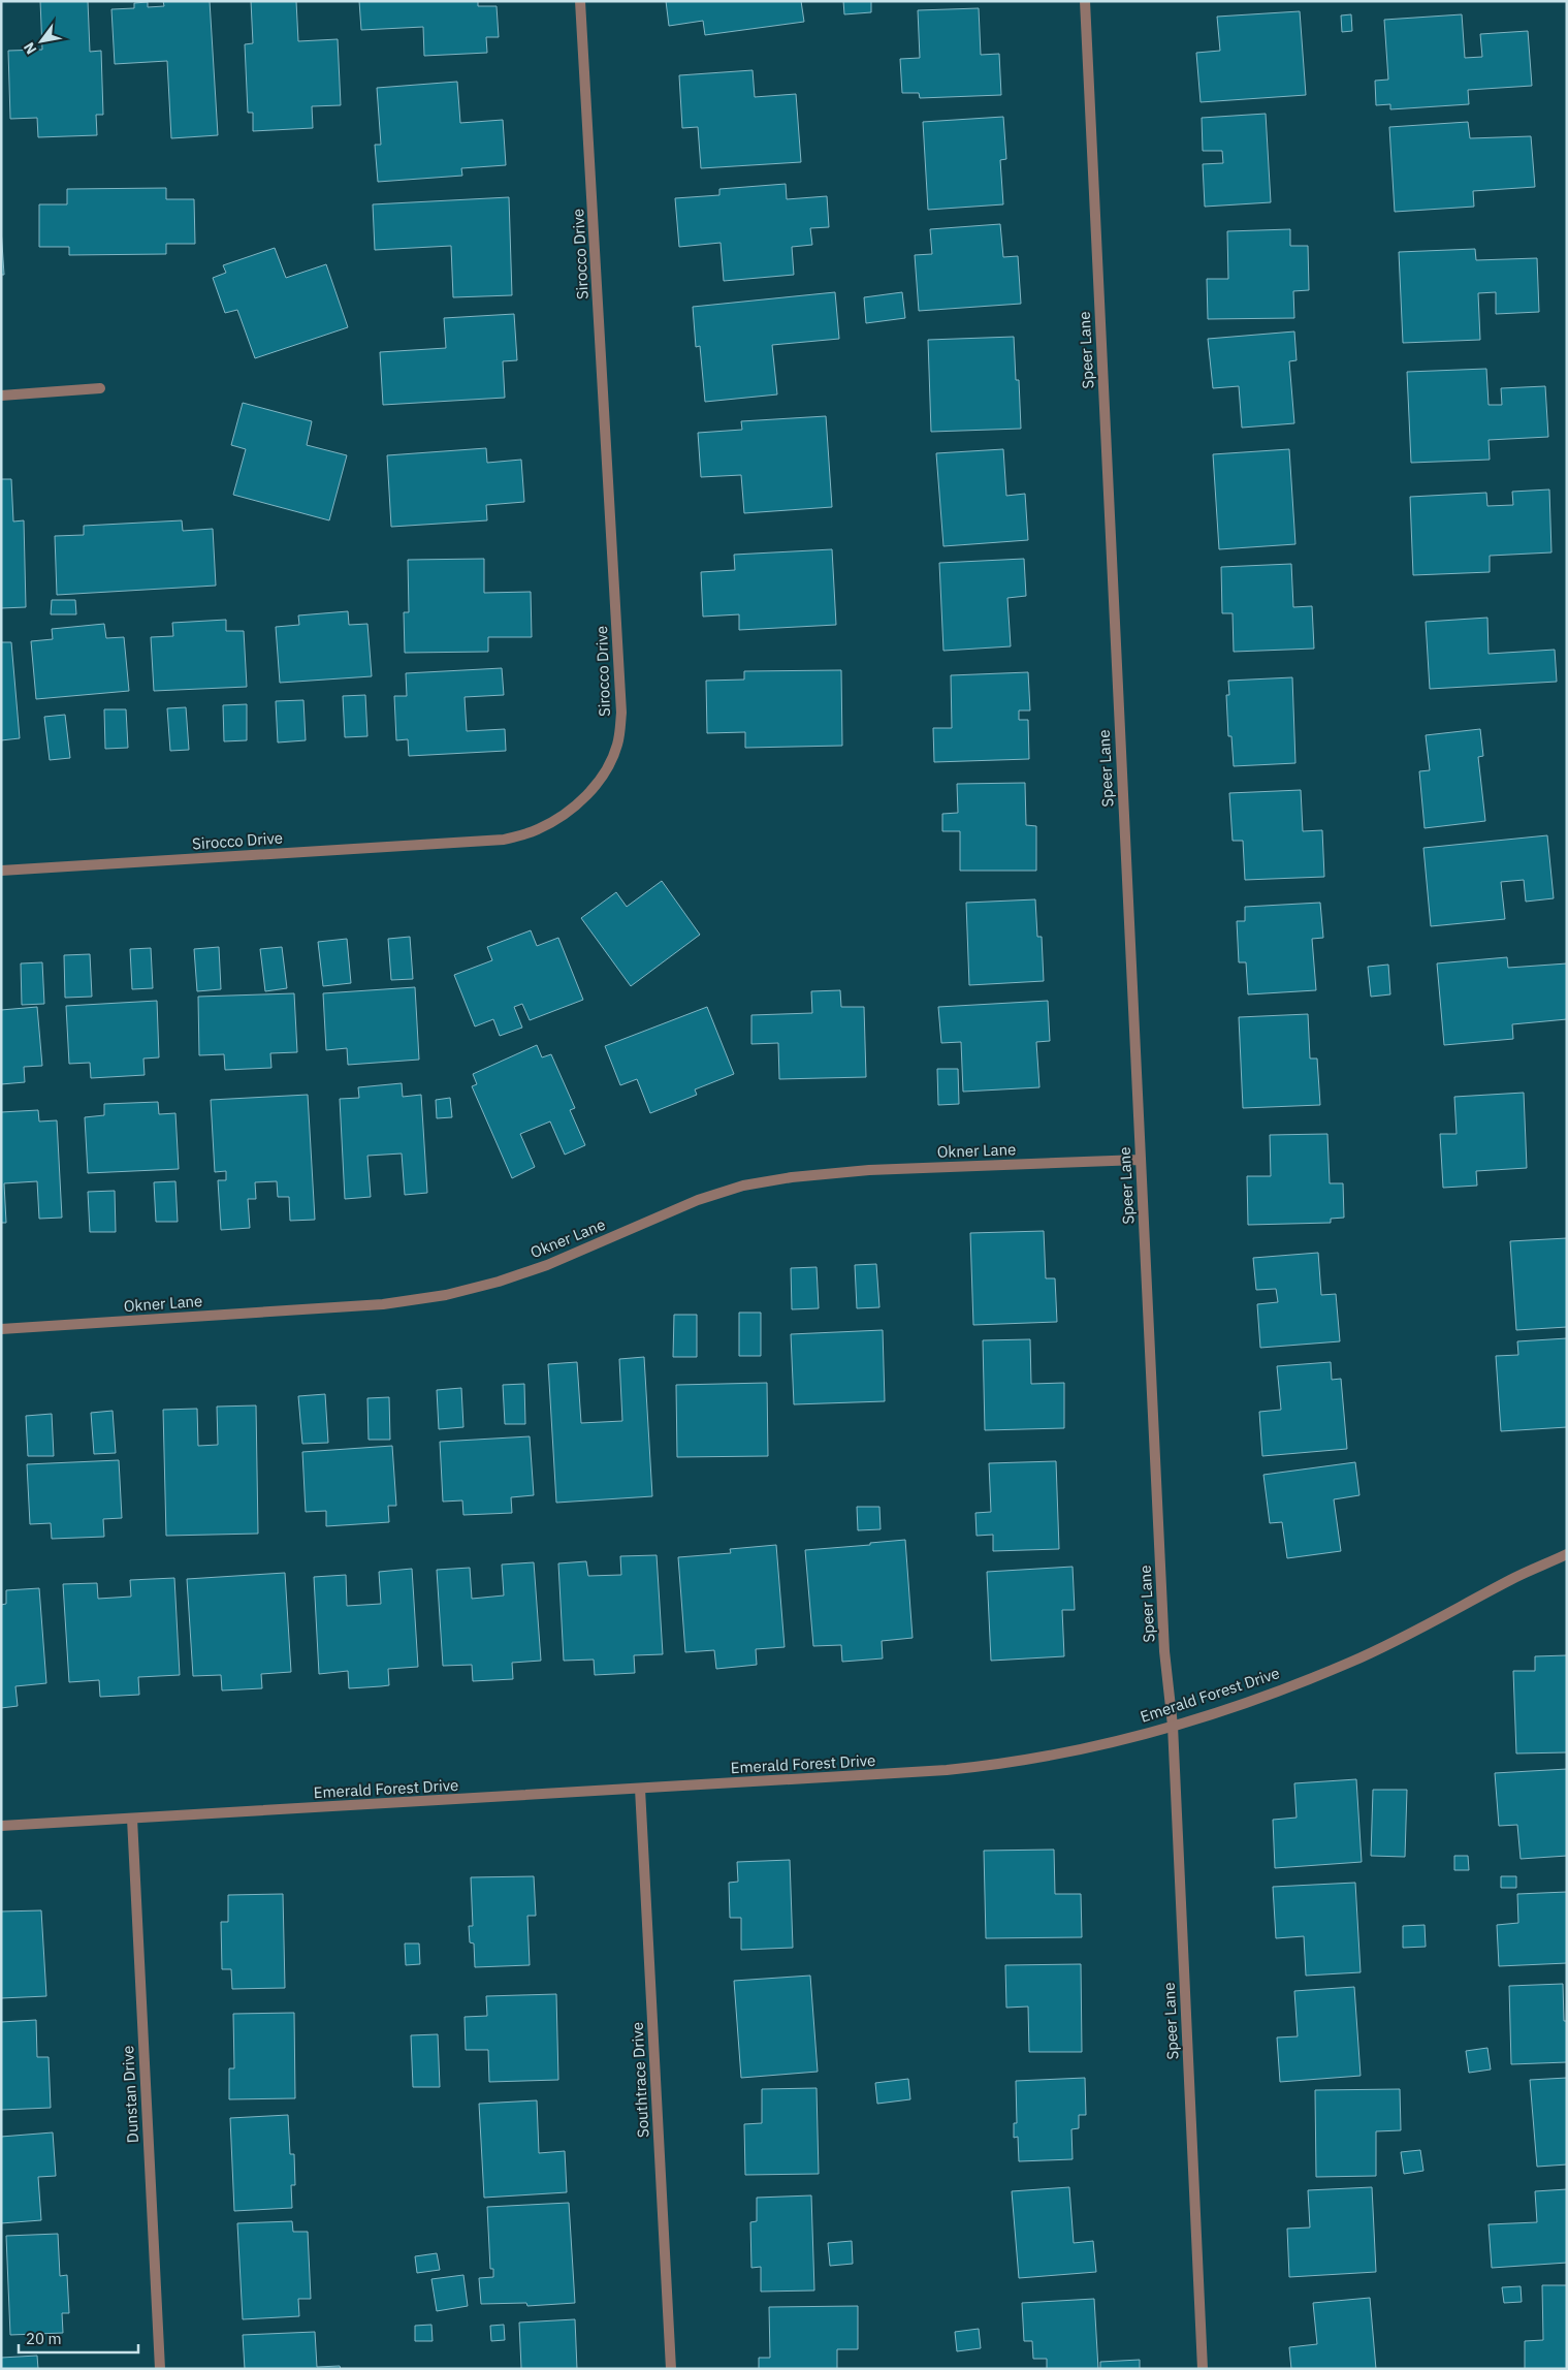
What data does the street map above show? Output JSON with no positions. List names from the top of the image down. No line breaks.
{"streets":{"street":["Sirocco Drive","Speer Lane","Okner Lane","Emerald Forest Drive","Southtrace Drive","Dunstan Drive"]},"crossings":[["Speer Lane","Okner Lane"],["Speer Lane","Emerald Forest Drive"],["Emerald Forest Drive","Southtrace Drive"],["Emerald Forest Drive","Dunstan Drive"]],"scale_bar":"20 m","north":"bottom left"}
